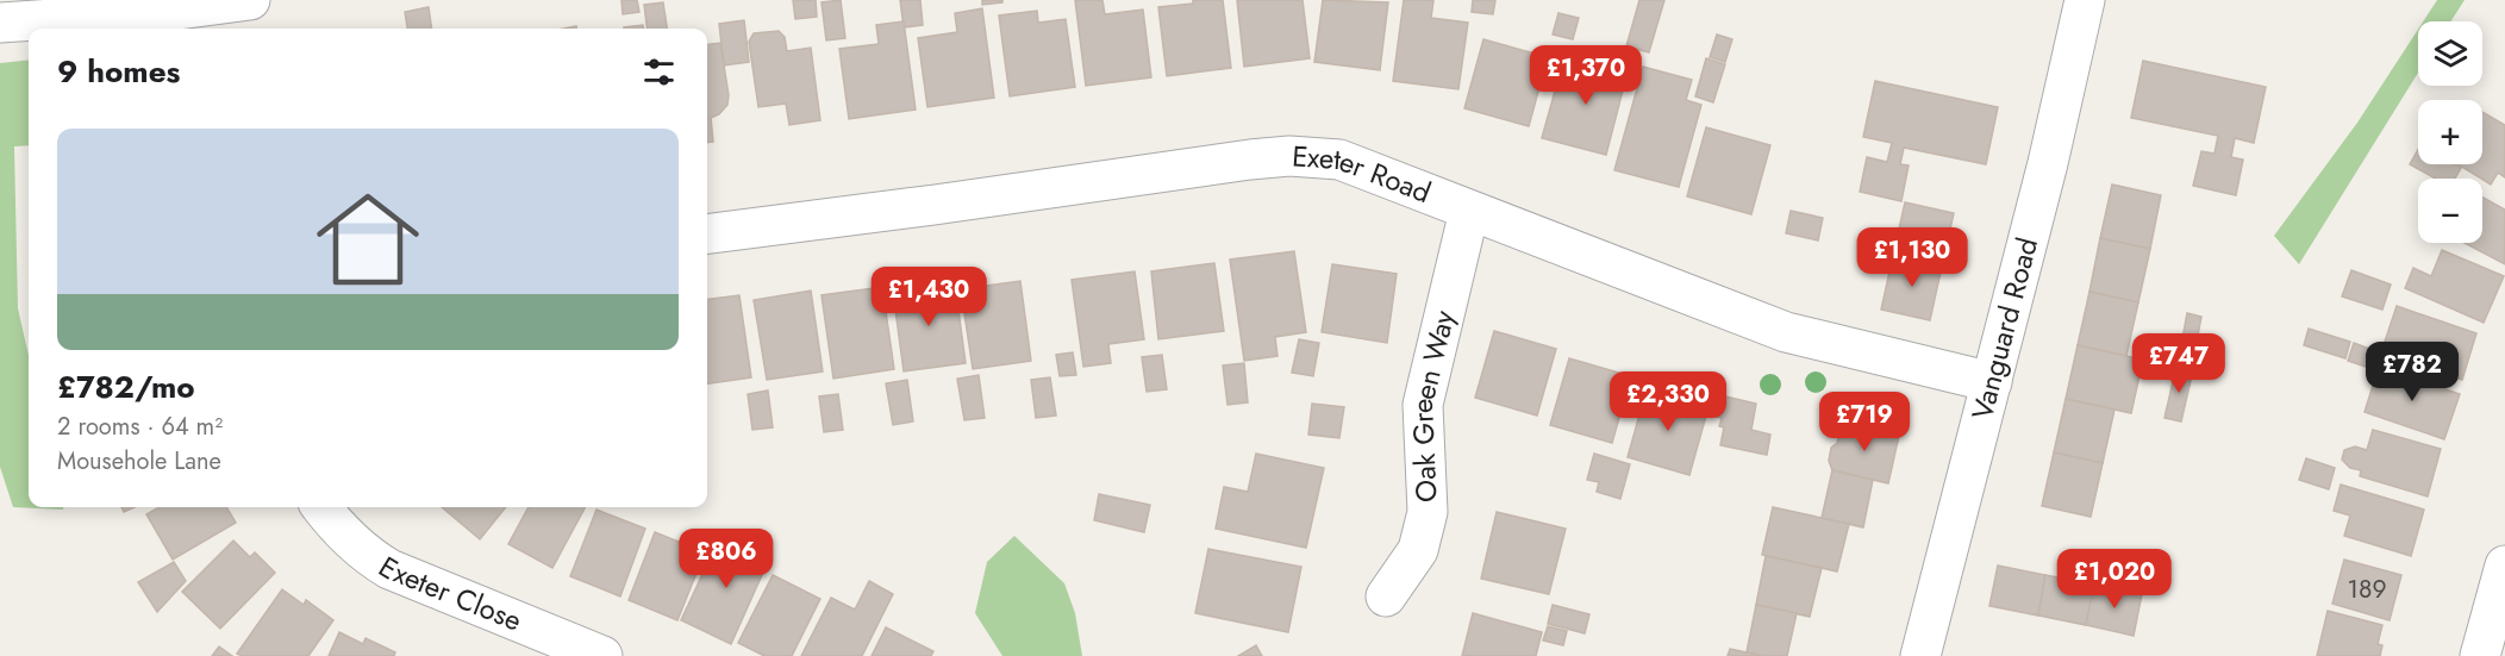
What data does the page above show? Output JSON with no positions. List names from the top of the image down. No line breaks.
{"streets":{"street":["Exeter Road","Vanguard Road","Oak Green Way","Exeter Close"]},"crossings":[["Exeter Road","Vanguard Road"],["Exeter Road","Oak Green Way"]],"house_numbers":["189"],"page":{"map_buttons":["+","−"],"heading":"9 homes","price":["£1,370","£1,130","£1,430","£747","£782","£2,330","£719","£806","£1,020"],"list":[{"name":"£782/mo","note":"2 rooms · 64 m² · Mousehole Lane"}]}}
